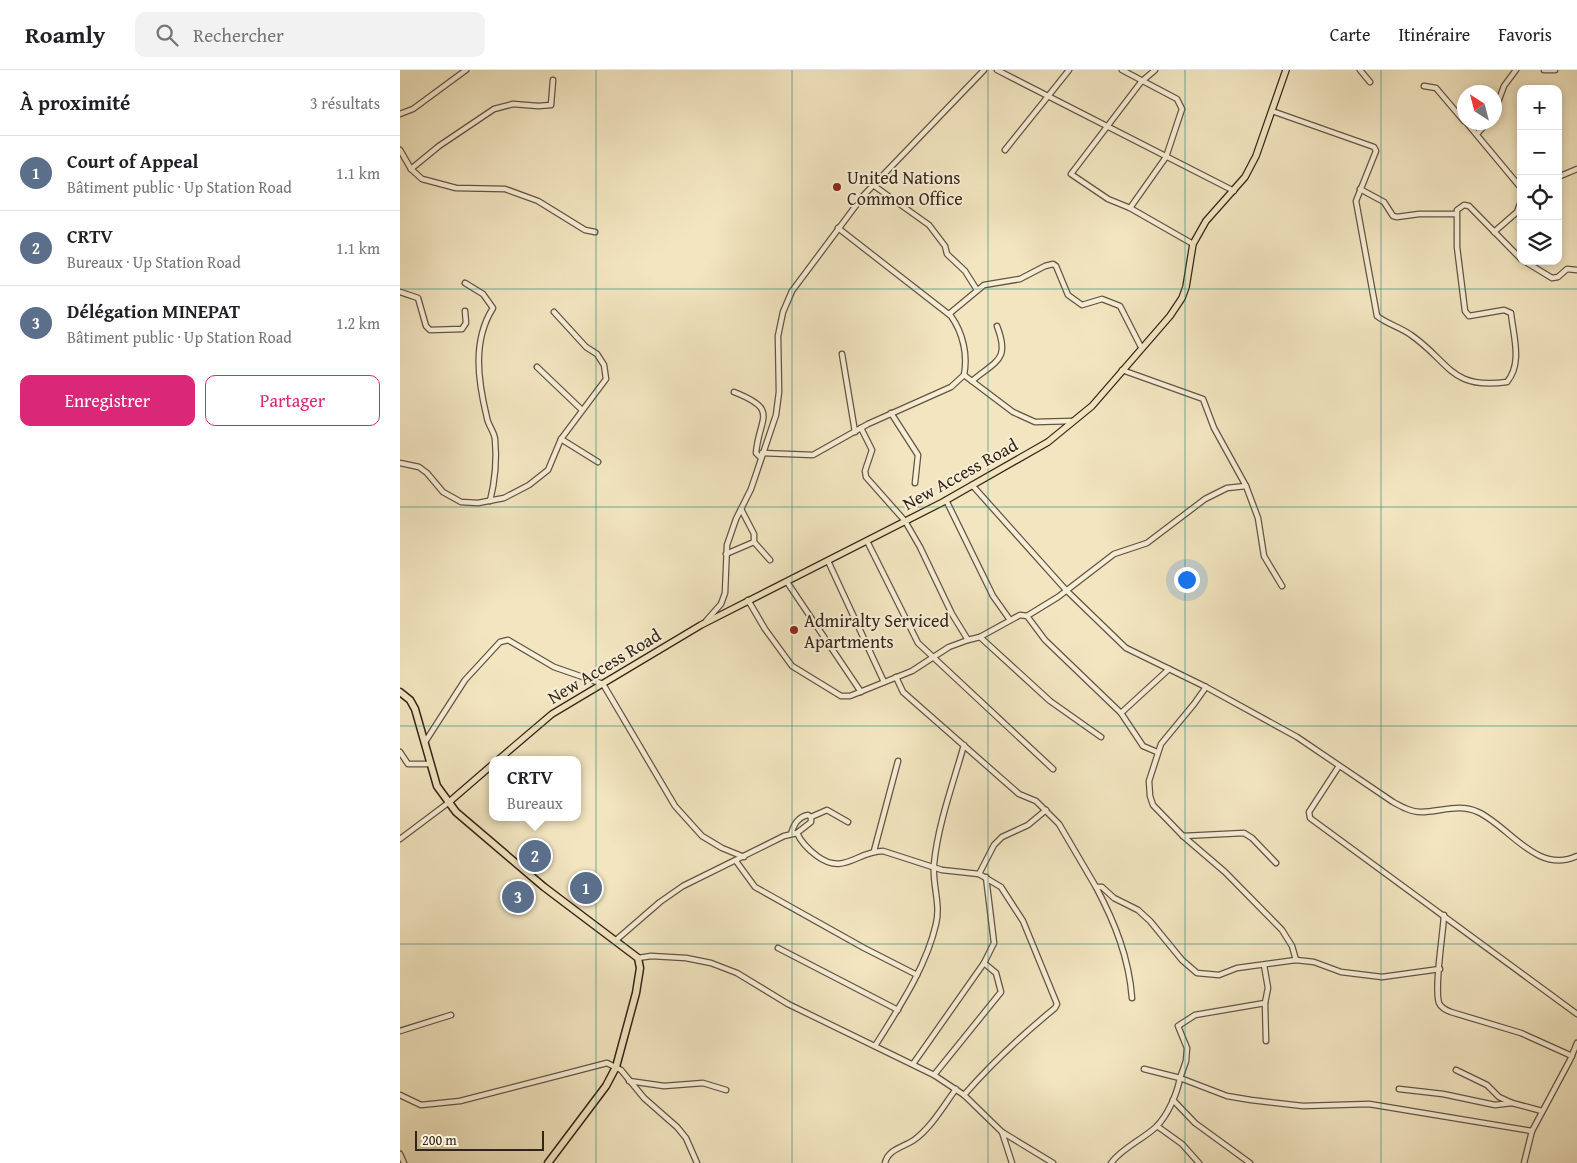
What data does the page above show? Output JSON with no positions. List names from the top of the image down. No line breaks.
{"streets":{"main road":["New Access Road"]},"places":["United Nations Common Office","Admiralty Serviced Apartments"],"scale_bar":"200 m","north":"top left","page":{"header":"Roamly","search":"Rechercher","nav":["Carte","Itinéraire","Favoris"],"heading":["À proximité","3 résultats"],"map_buttons":["+","−"],"list":[{"mark":"1","name":"Court of Appeal","note":"Bâtiment public · Up Station Road","value":"1.1 km"},{"mark":"2","name":"CRTV","note":"Bureaux · Up Station Road","value":"1.1 km"},{"mark":"3","name":"Délégation MINEPAT","note":"Bâtiment public · Up Station Road","value":"1.2 km"}],"buttons":["Enregistrer","Partager"],"popup":["CRTV","Bureaux"],"pins":["2","1","3"],"scale":"200 m"}}
